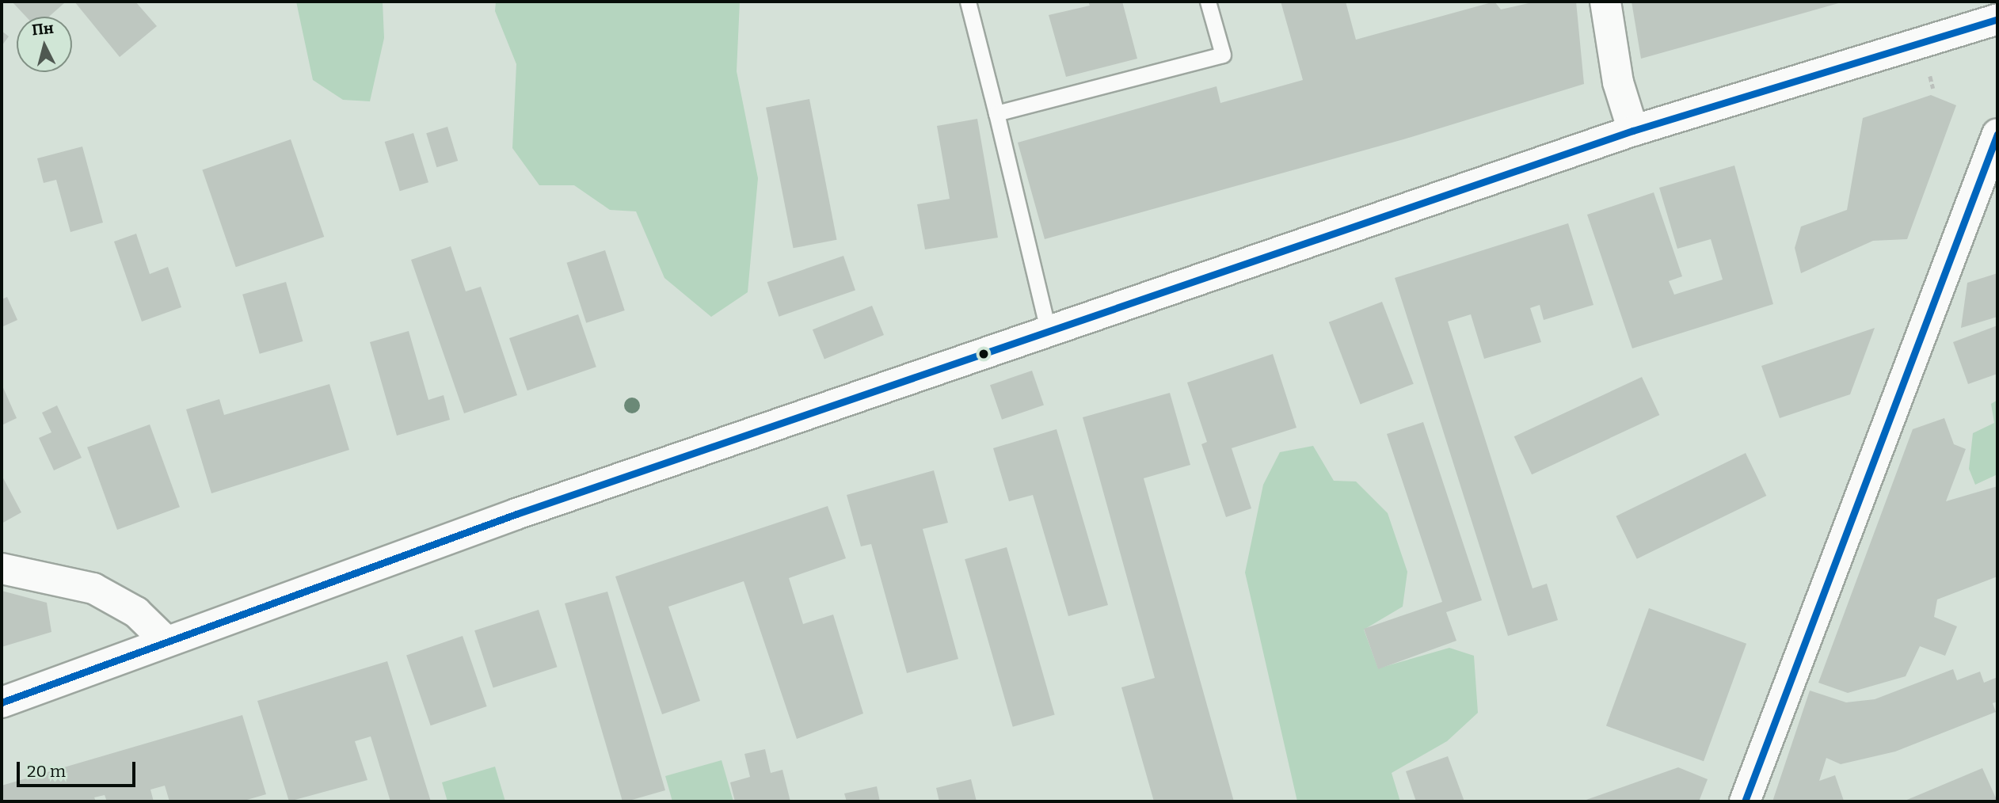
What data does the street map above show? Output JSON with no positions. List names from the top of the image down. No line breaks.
{"scale_bar":"20 m","north":"top"}
